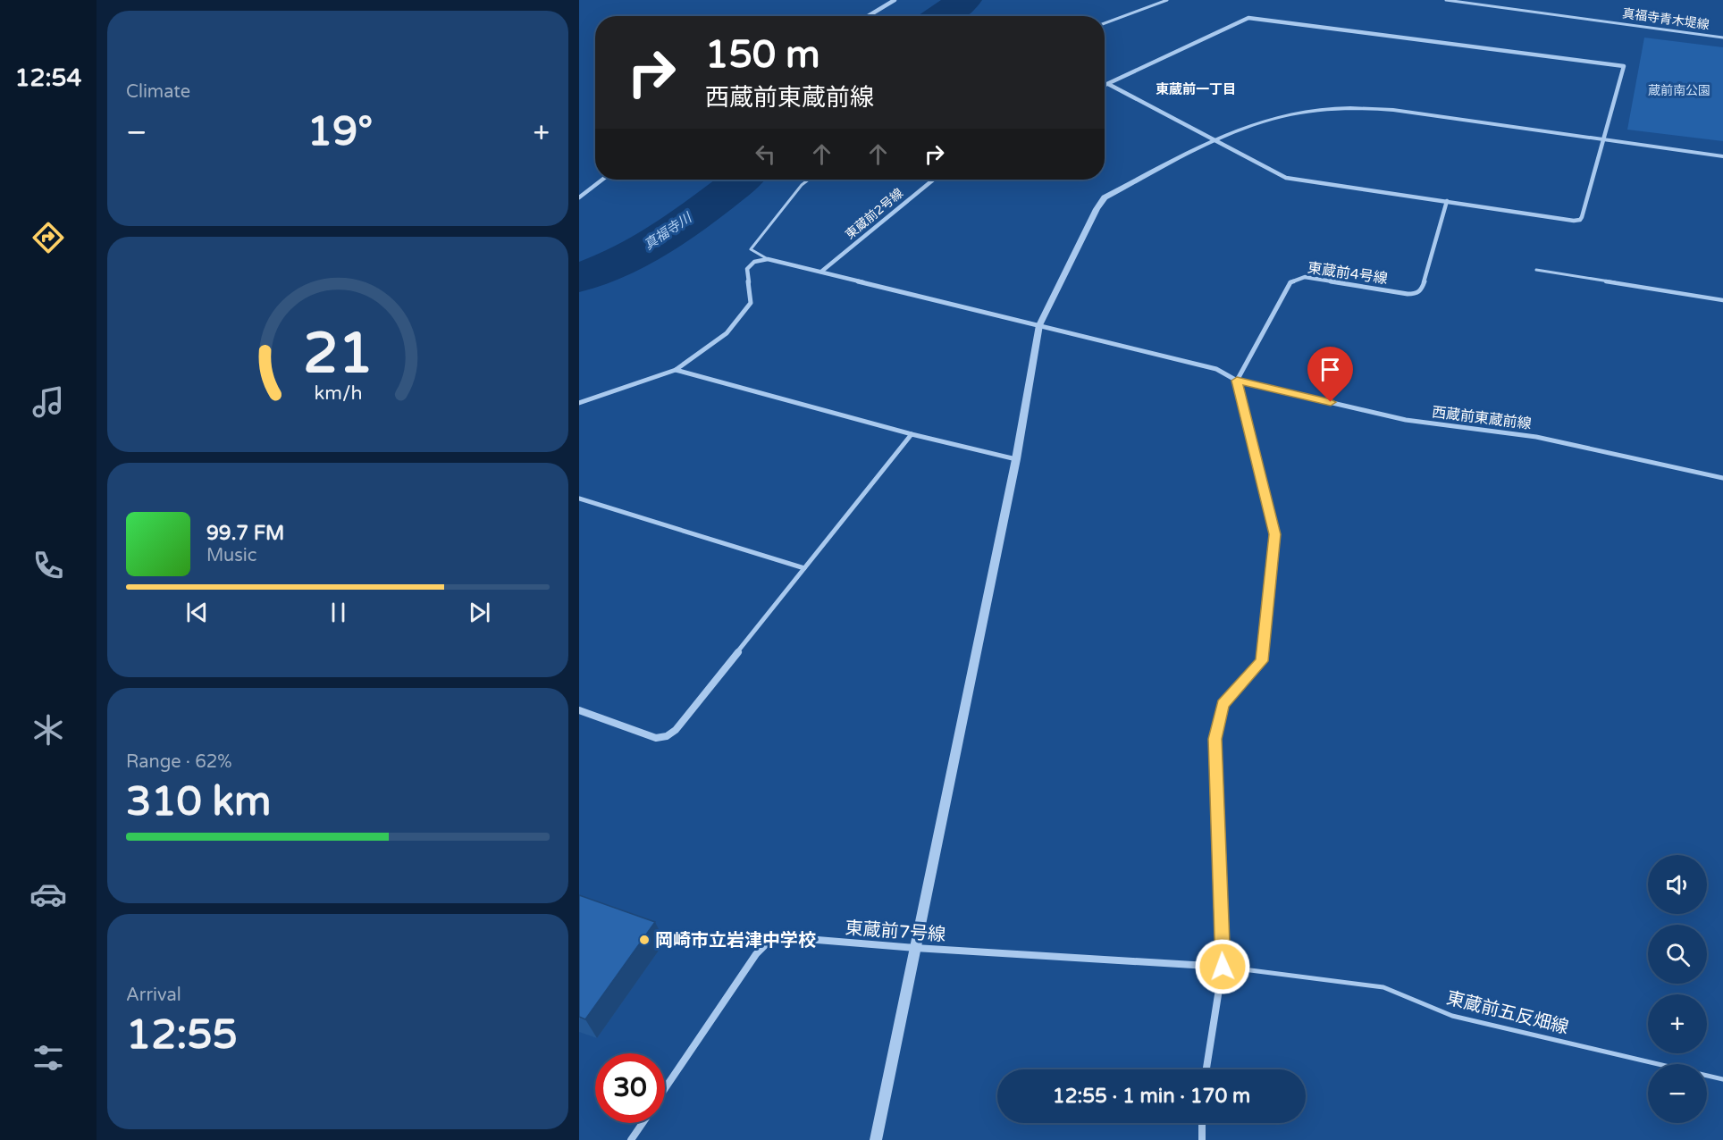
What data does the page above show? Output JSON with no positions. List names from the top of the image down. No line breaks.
{"streets":{"street":["東蔵前2号線","東蔵前4号線","西蔵前東蔵前線","東蔵前7号線"],"lane":["真福寺青木堤線","東蔵前五反畑線"]},"crossings":[["東蔵前2号線","西蔵前東蔵前線"],["東蔵前4号線","西蔵前東蔵前線"],["東蔵前7号線","東蔵前五反畑線"]],"districts":["東蔵前一丁目"],"water":["真福寺川"],"parks":["蔵前南公園"],"places":["岡崎市立岩津中学校"],"page":{"tabs":"12:54","tile":["Climate",["Range · 62%","310 km"],["Arrival","12:55"]],"turn":["150 m","西蔵前東蔵前線"],"heat":["−","19°","+"],"song":["99.7 FM","Music"],"map_buttons":["+","−"],"limit":"30","trip":"12:55 · 1 min · 170 m","gauge":["21","km/h"]}}
